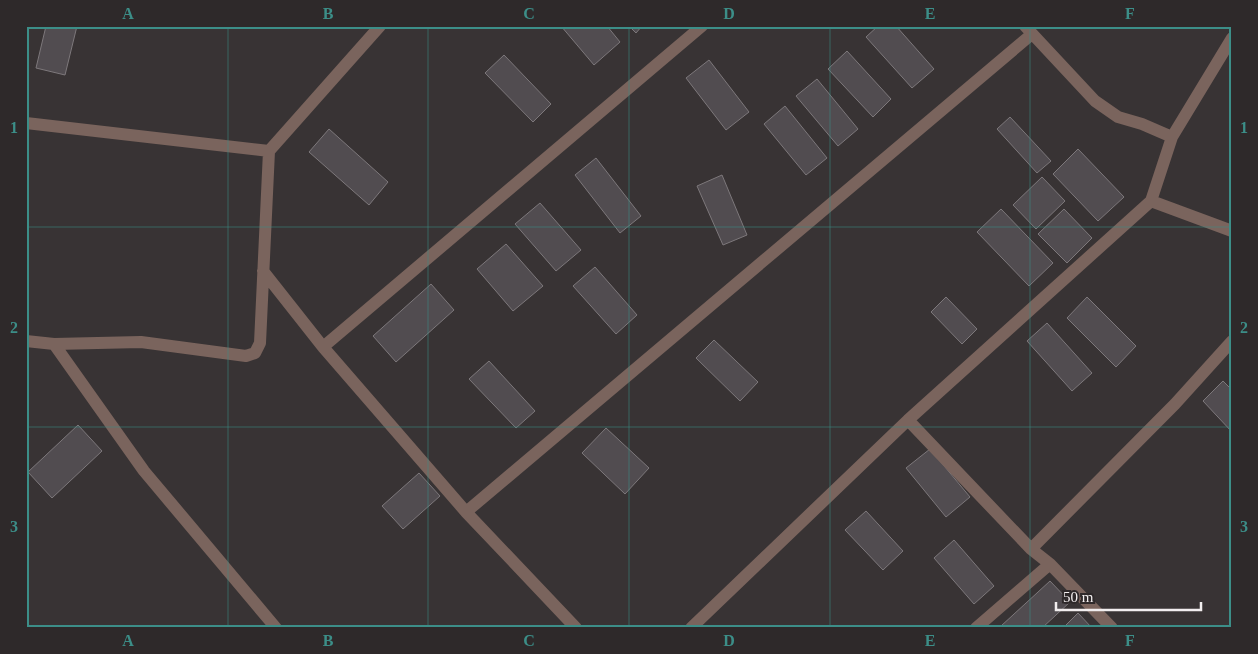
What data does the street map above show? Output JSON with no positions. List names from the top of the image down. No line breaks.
{"scale_bar":"50 m","grid":{"columns":["A","B","C","D","E","F"],"rows":["1","2","3"]}}
